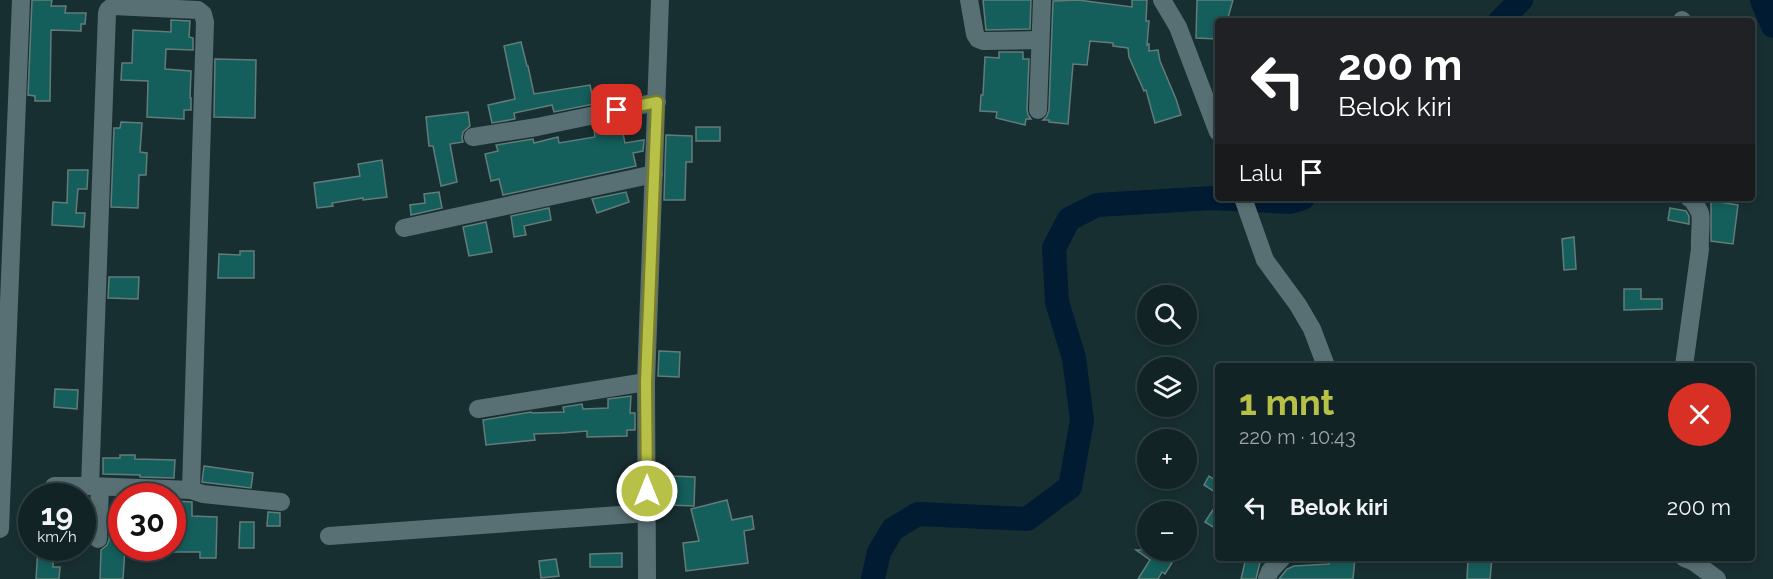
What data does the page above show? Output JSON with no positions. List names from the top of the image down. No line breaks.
{"page":{"turn":["200 m","Belok kiri"],"then":"Lalu","map_buttons":["+","−"],"heading":["1 mnt","220 m · 10:43"],"list":[{"name":"Belok kiri","value":"200 m"}],"speed":"19 km/h","limit":"30"}}
